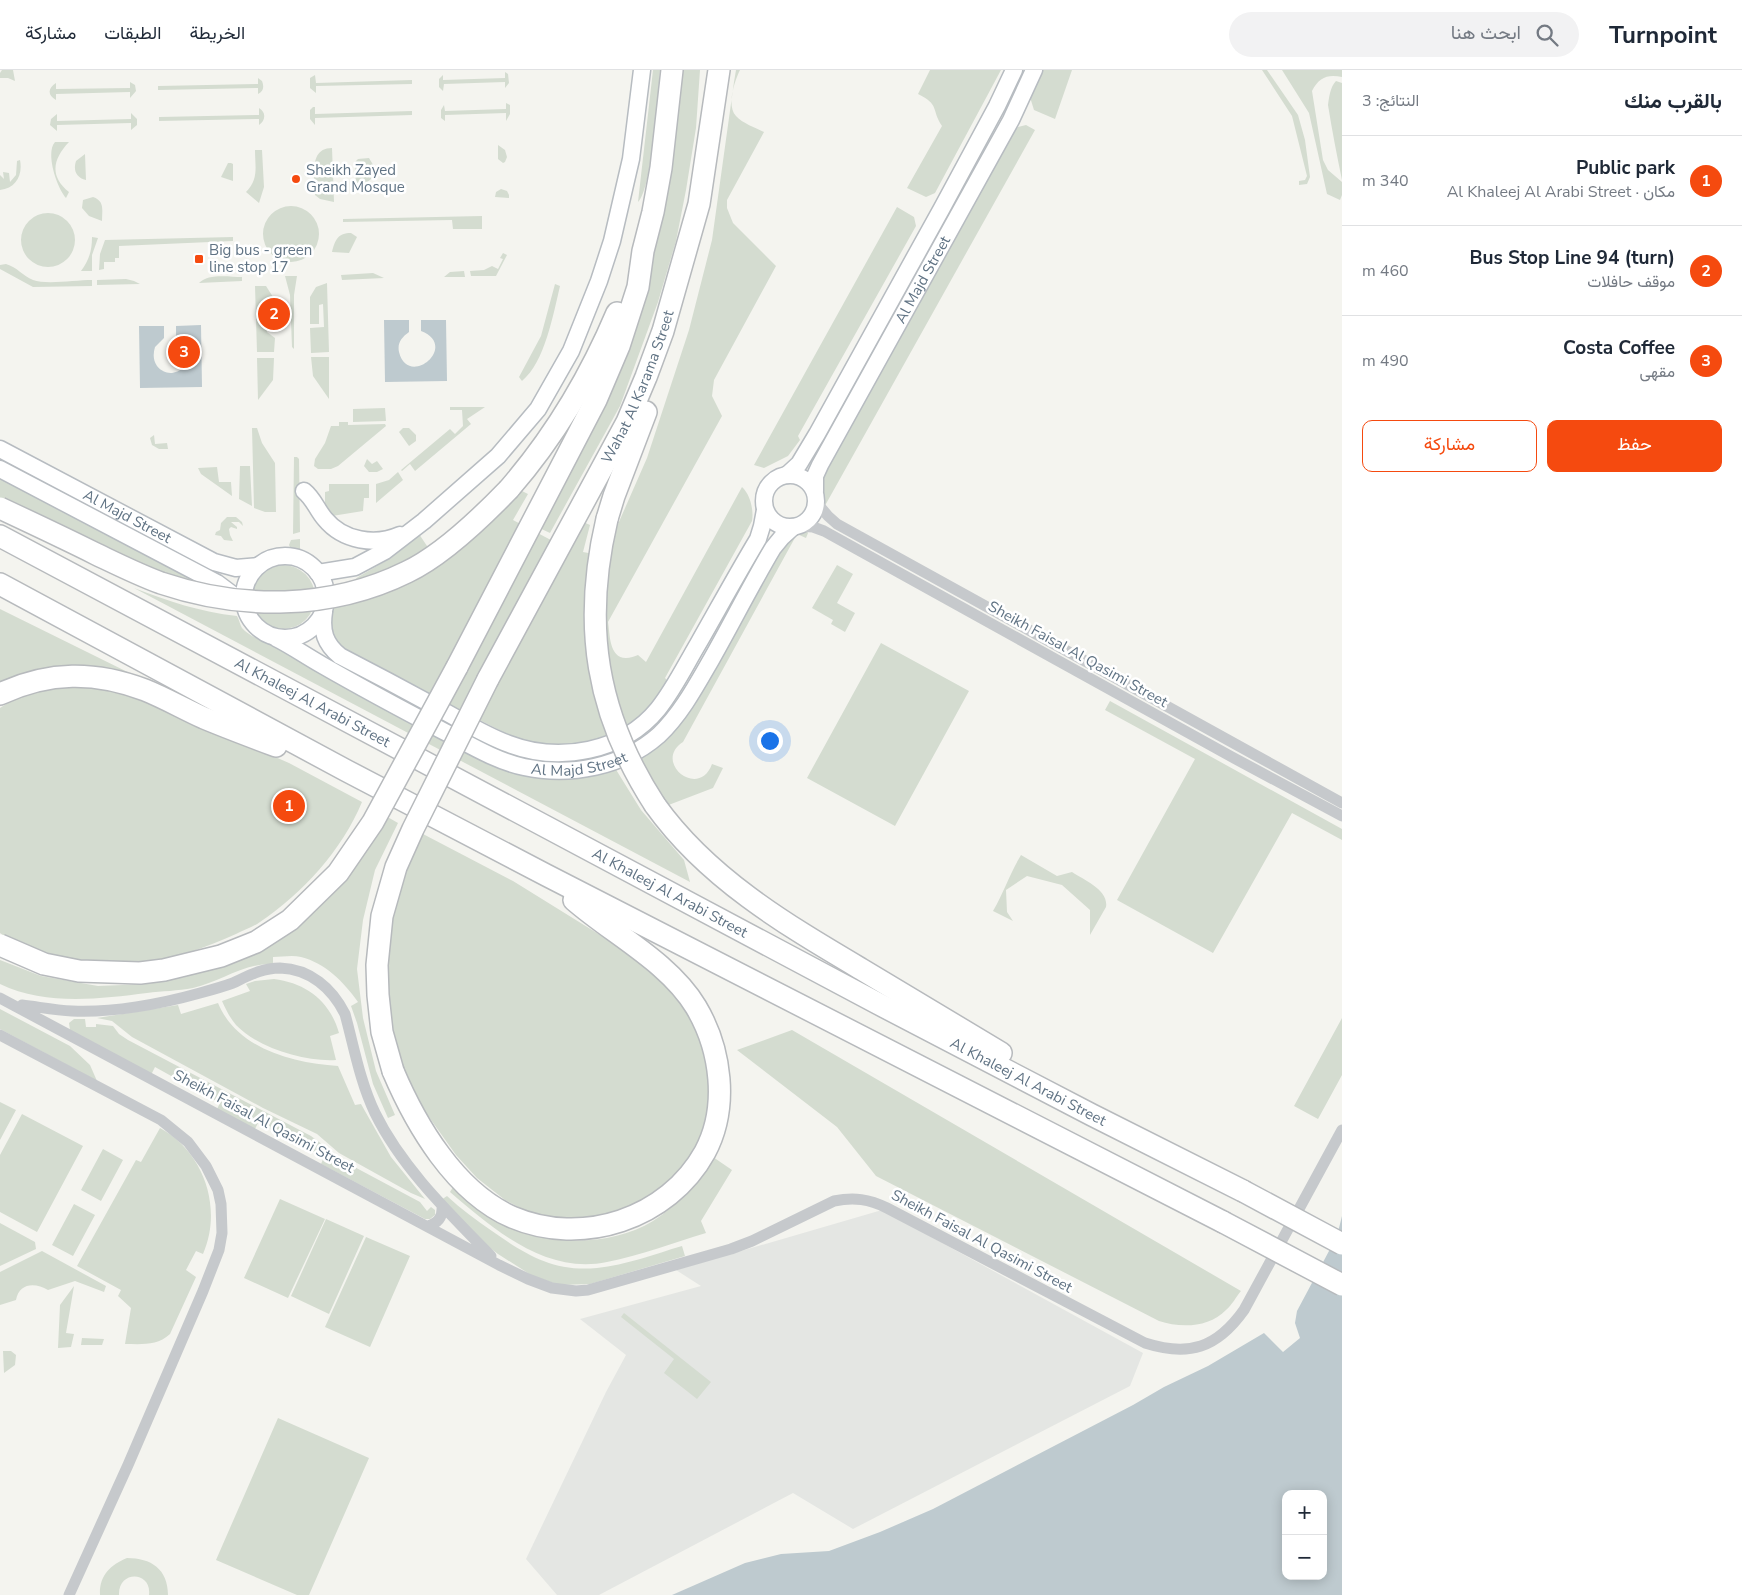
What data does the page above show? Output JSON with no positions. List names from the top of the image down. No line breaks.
{"streets":{"highway":["Wahat Al Karama Street","Al Khaleej Al Arabi Street"],"street":["Al Majd Street","Sheikh Faisal Al Qasimi Street"]},"crossings":[["Al Majd Street","Sheikh Faisal Al Qasimi Street"]],"places":{"other":["Sheikh Zayed Grand Mosque"],"transit":["Big bus - green line stop 17"]},"page":{"header":"Turnpoint","search":"ابحث هنا","nav":["الخريطة","الطبقات","مشاركة"],"heading":["بالقرب منك","النتائج: 3"],"list":[{"mark":"1","name":"Public park","note":"مكان · Al Khaleej Al Arabi Street","value":"340 m"},{"mark":"2","name":"Bus Stop Line 94 (turn)","note":"موقف حافلات","value":"460 m"},{"mark":"3","name":"Costa Coffee","note":"مقهى","value":"490 m"}],"pins":["2","3","1"],"buttons":["حفظ","مشاركة"],"map_buttons":["+","−"]}}
